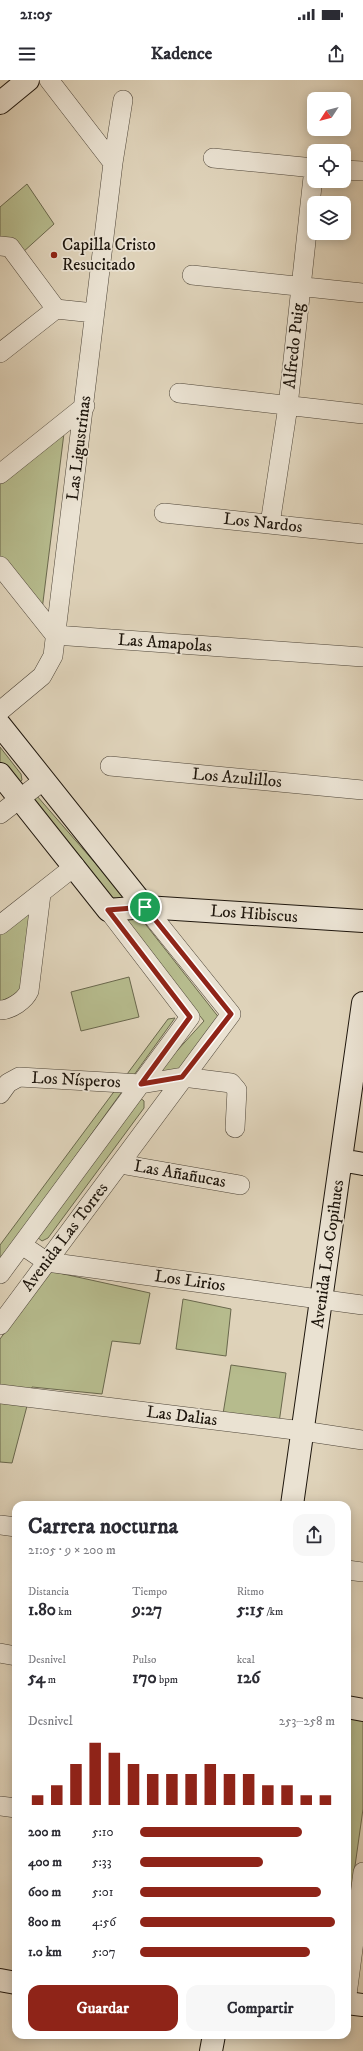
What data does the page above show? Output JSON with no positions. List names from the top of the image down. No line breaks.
{"streets":{"main road":["Los Hibiscus","Avenida Los Copihues"],"street":["Alfredo Puig","Las Ligustrinas","Los Nardos","Las Amapolas","Los Azulillos","Los Nísperos","Las Añañucas","Avenida Las Torres","Los Lirios","Las Dalias"]},"crossings":[["Alfredo Puig","Los Nardos"],["Las Ligustrinas","Las Amapolas"],["Los Hibiscus","Avenida Las Torres"],["Los Nísperos","Avenida Las Torres"],["Las Añañucas","Avenida Las Torres"],["Avenida Las Torres","Los Lirios"],["Avenida Los Copihues","Los Lirios"],["Avenida Los Copihues","Las Dalias"]],"places":["Capilla Cristo Resucitado"],"north":"bottom left","page":{"status":"21:05","header":"Kadence","heading":["Carrera nocturna","21:05 · 9 × 200 m"],"stats":[["Distancia","1.80 km"],["Tiempo","9:27"],["Ritmo","5:15 /km"],["Desnivel","54 m"],["Pulso","170 bpm"],["kcal","126"]],"chart":["Desnivel","253–258 m"],"list":[{"name":"200 m","note":"5:10"},{"name":"400 m","note":"5:33"},{"name":"600 m","note":"5:01"},{"name":"800 m","note":"4:56"},{"name":"1.0 km","note":"5:07"}],"buttons":["Guardar","Compartir"]}}
